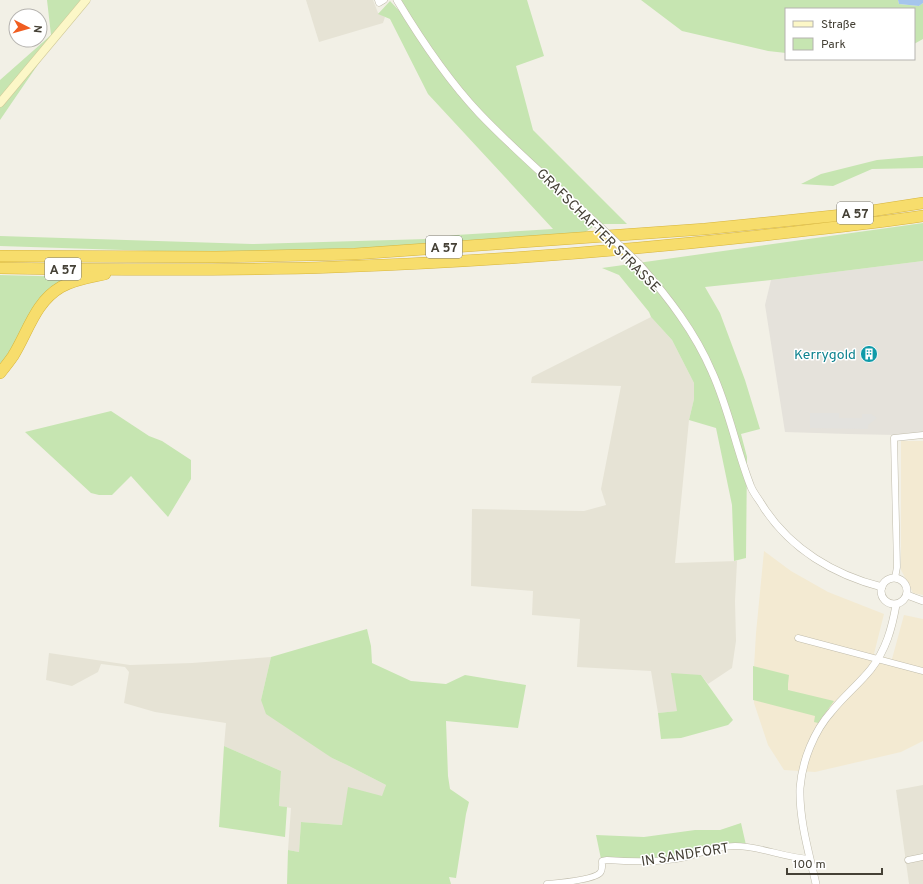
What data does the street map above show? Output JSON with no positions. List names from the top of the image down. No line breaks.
{"streets":{"highway":["A 57"],"street":["GRAFSCHAFTER STRASSE","IN SANDFORT"]},"places":{"building":["Kerrygold"]},"legend":["Straße","Park"],"scale_bar":"100 m","north":"right"}
